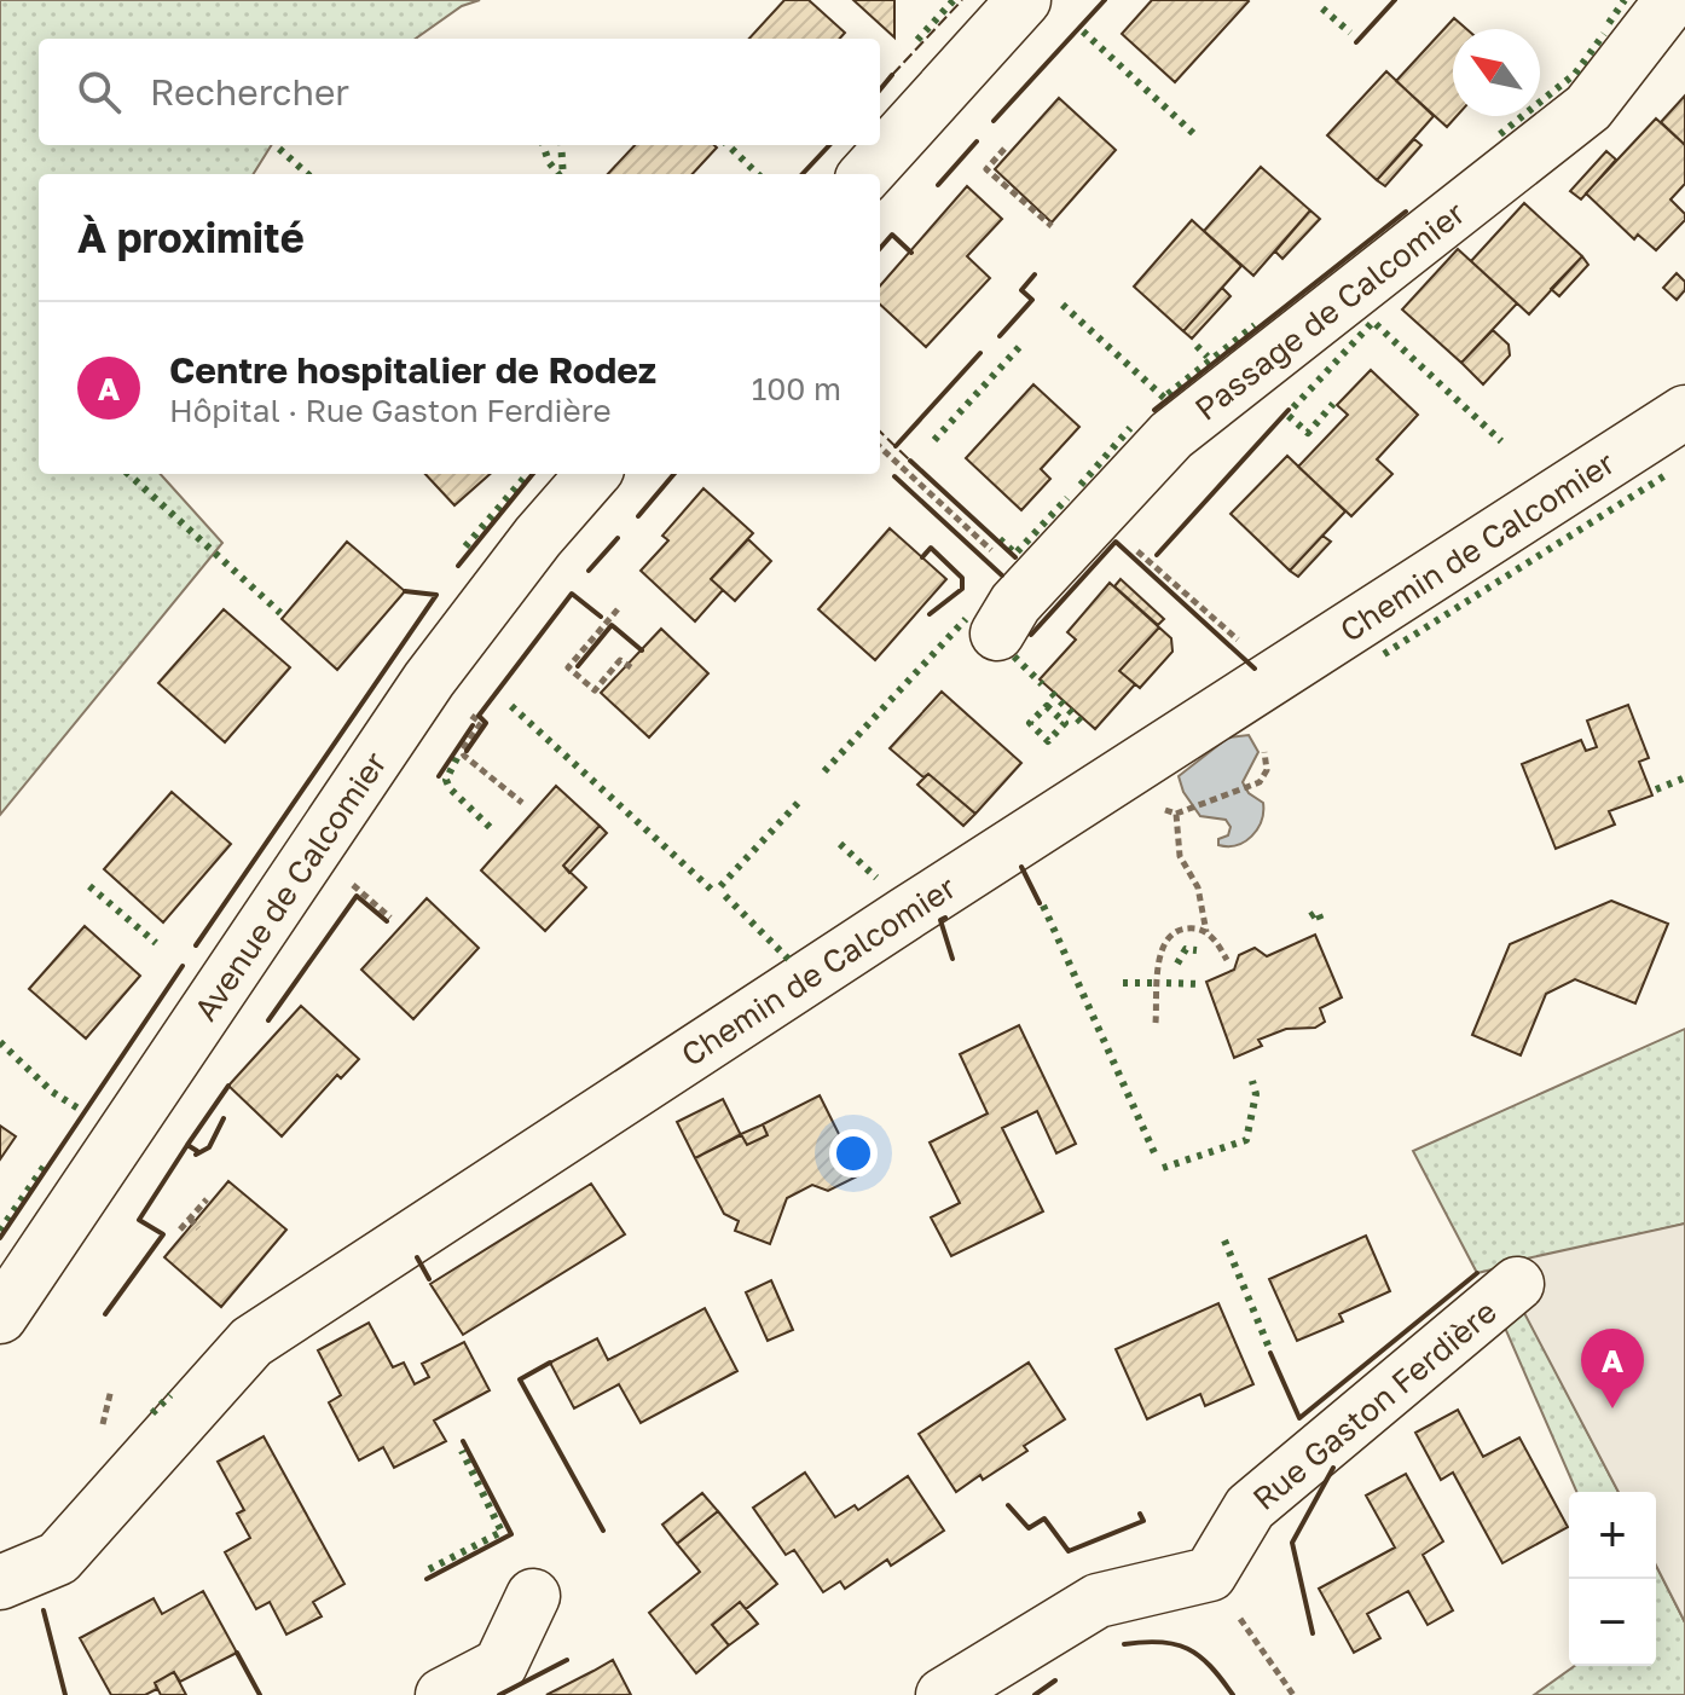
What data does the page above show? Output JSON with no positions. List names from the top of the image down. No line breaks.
{"streets":{"street":["Passage de Calcomier","Chemin de Calcomier","Avenue de Calcomier","Rue Gaston Ferdière"]},"north":"top left","page":{"search":"Rechercher","heading":"À proximité","list":[{"mark":"A","name":"Centre hospitalier de Rodez","note":"Hôpital · Rue Gaston Ferdière","value":"100 m"}],"pins":"A","map_buttons":["+","−"]}}
